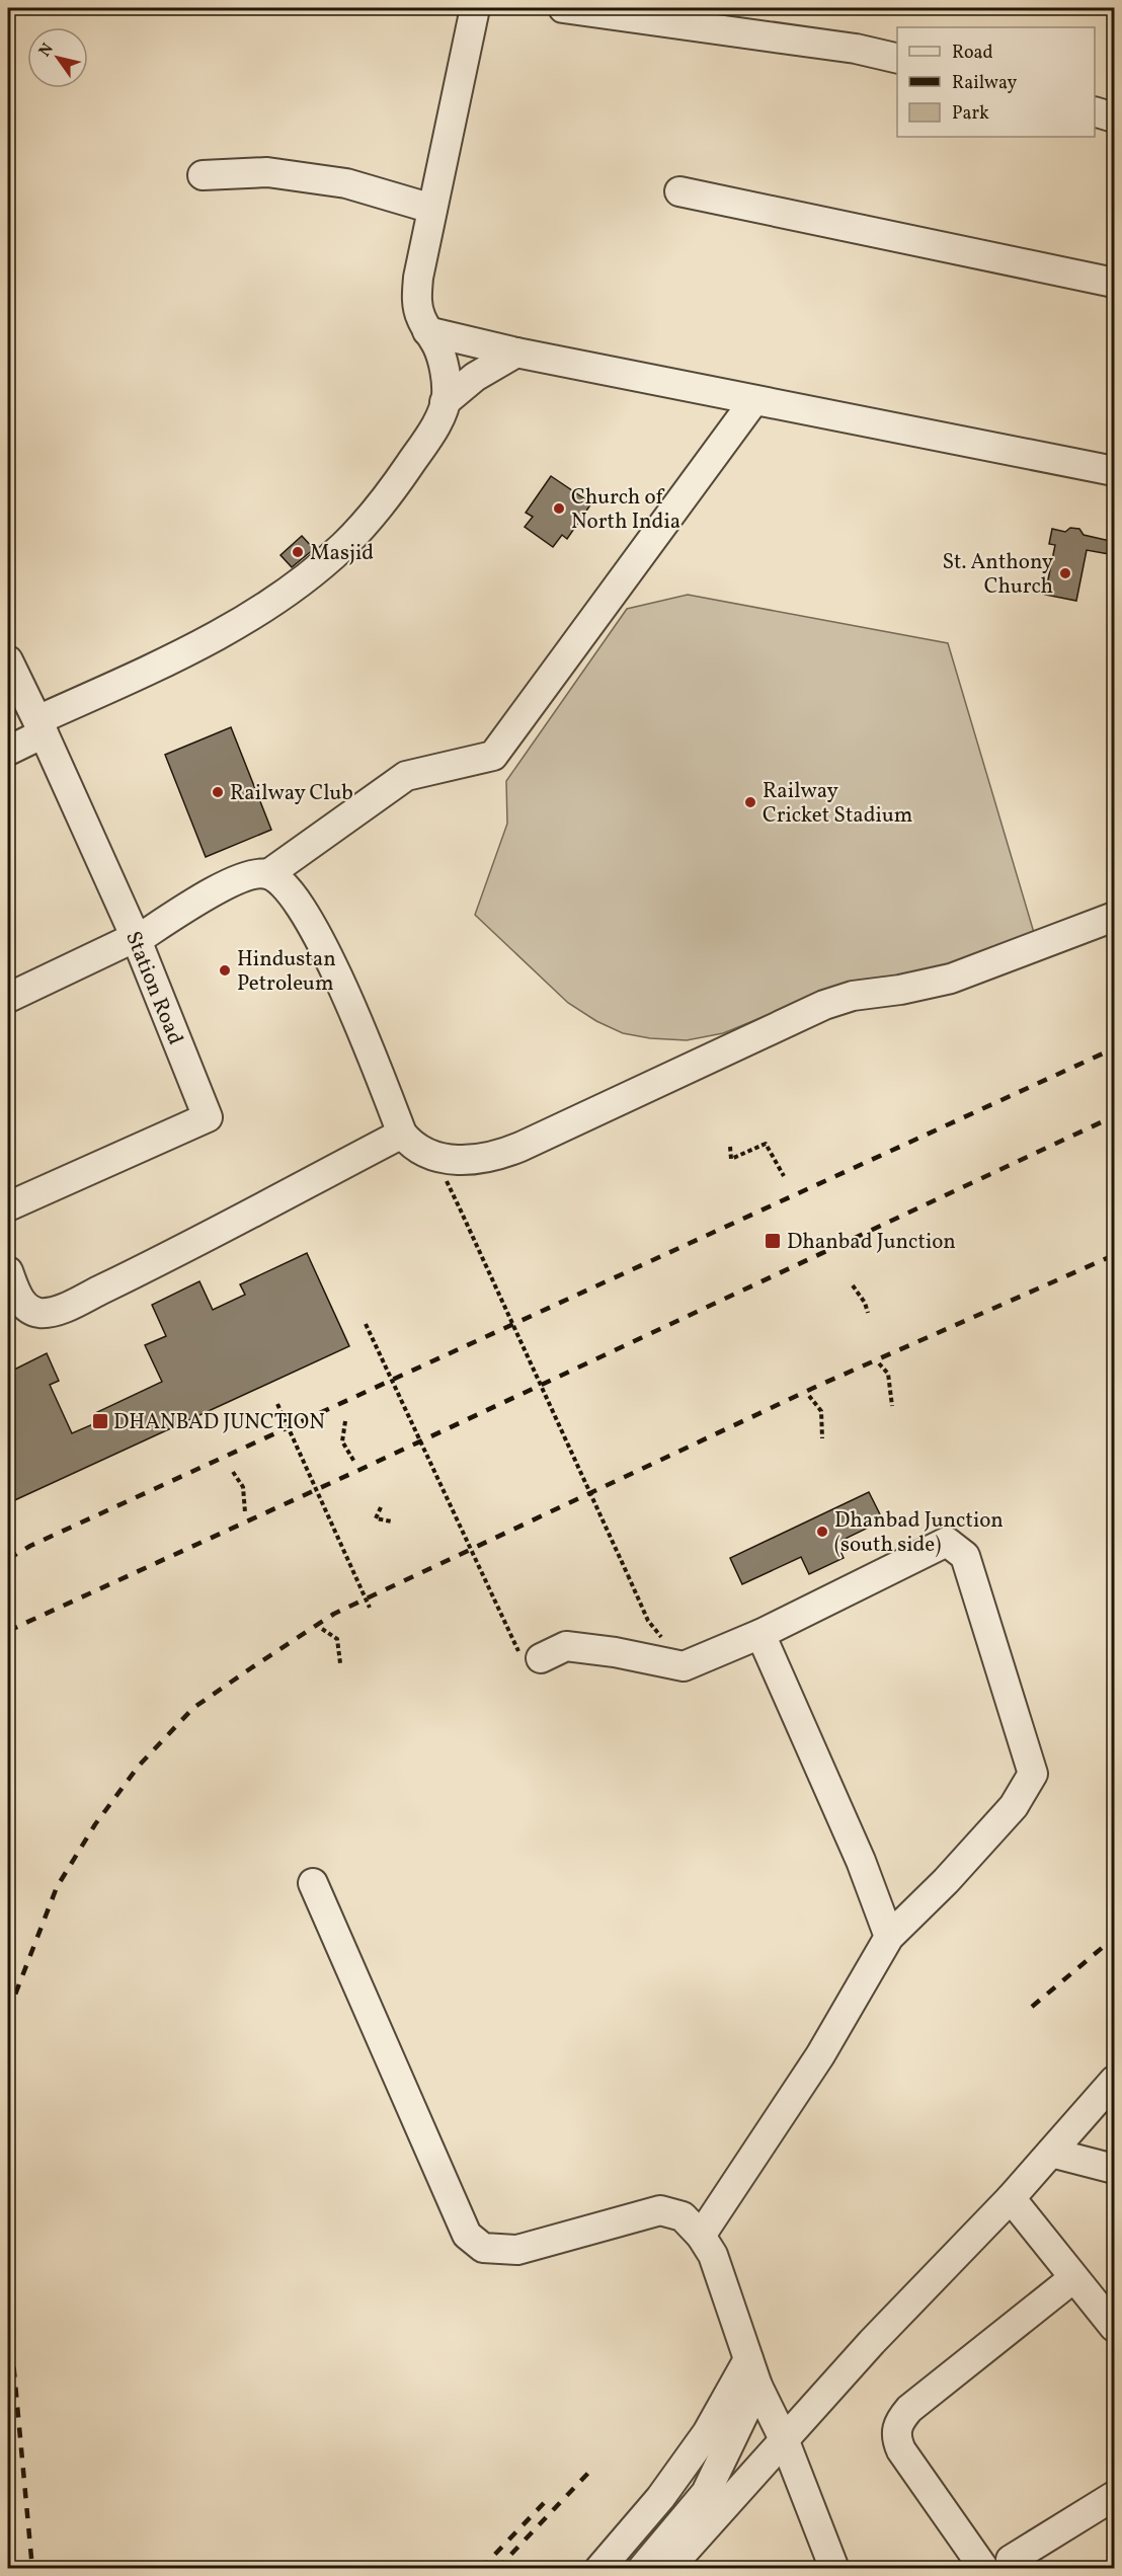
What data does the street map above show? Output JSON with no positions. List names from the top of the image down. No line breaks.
{"streets":{"street":["Station Road"]},"places":{"other":["Church of North India","Masjid","St. Anthony Church","Railway Club","Railway Cricket Stadium","Hindustan Petroleum","Dhanbad Junction (south side)"],"transit":["Dhanbad Junction","DHANBAD JUNCTION"]},"legend":["Road","Railway","Park"],"north":"top left"}
